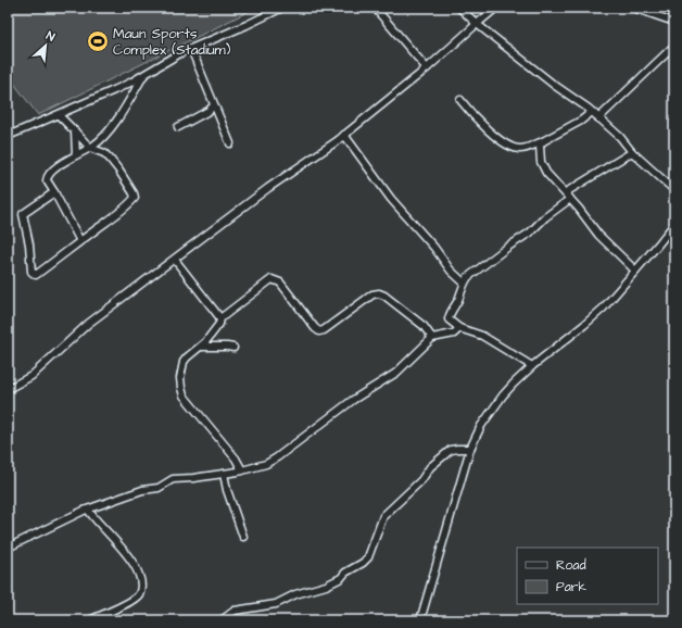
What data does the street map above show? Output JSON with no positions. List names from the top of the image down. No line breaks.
{"places":{"sports":["Maun Sports Complex (Stadium)"]},"legend":["Road","Park"],"north":"top right"}
